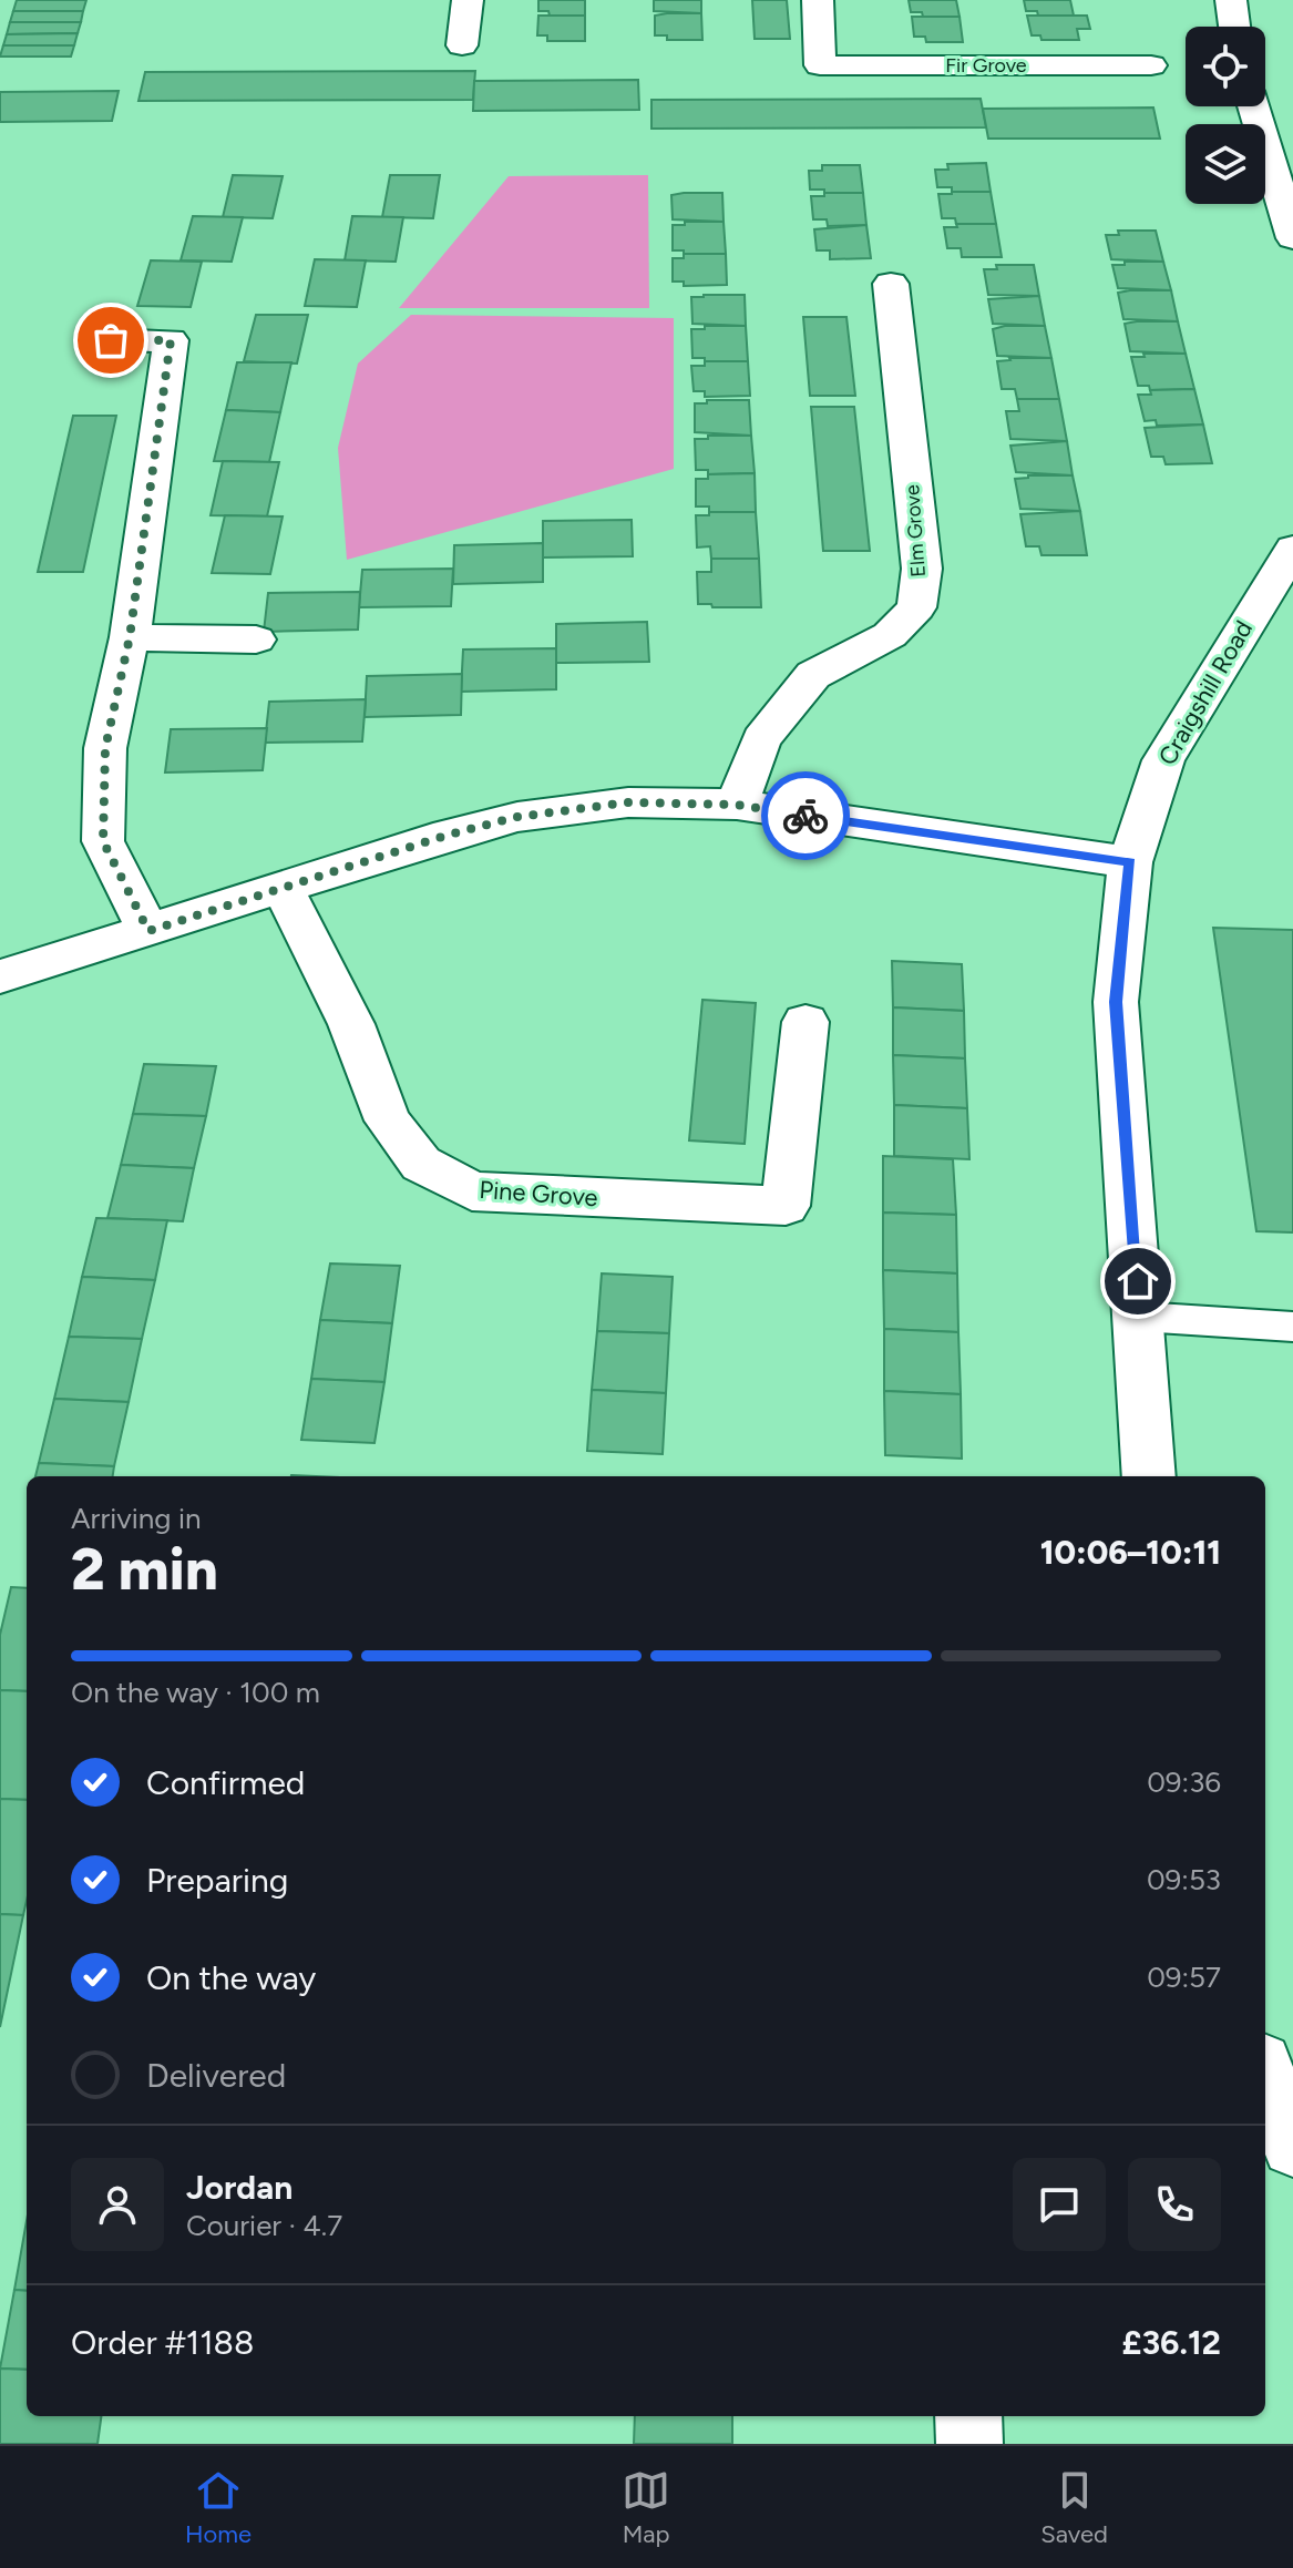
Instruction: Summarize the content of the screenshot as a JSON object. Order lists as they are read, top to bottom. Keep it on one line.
{"streets":{"street":["Fir Grove","Elm Grove","Craigshill Road","Pine Grove"]},"page":{"heading":["2 min","Arriving in","10:06–10:11"],"panel":["Jordan","Courier · 4.7","Order #1188","£36.12"],"bar":"On the way · 100 m","list":[["Confirmed","09:36"],["Preparing","09:53"],["On the way","09:57"],"Delivered"],"tabs":["Home","Map","Saved"]}}
